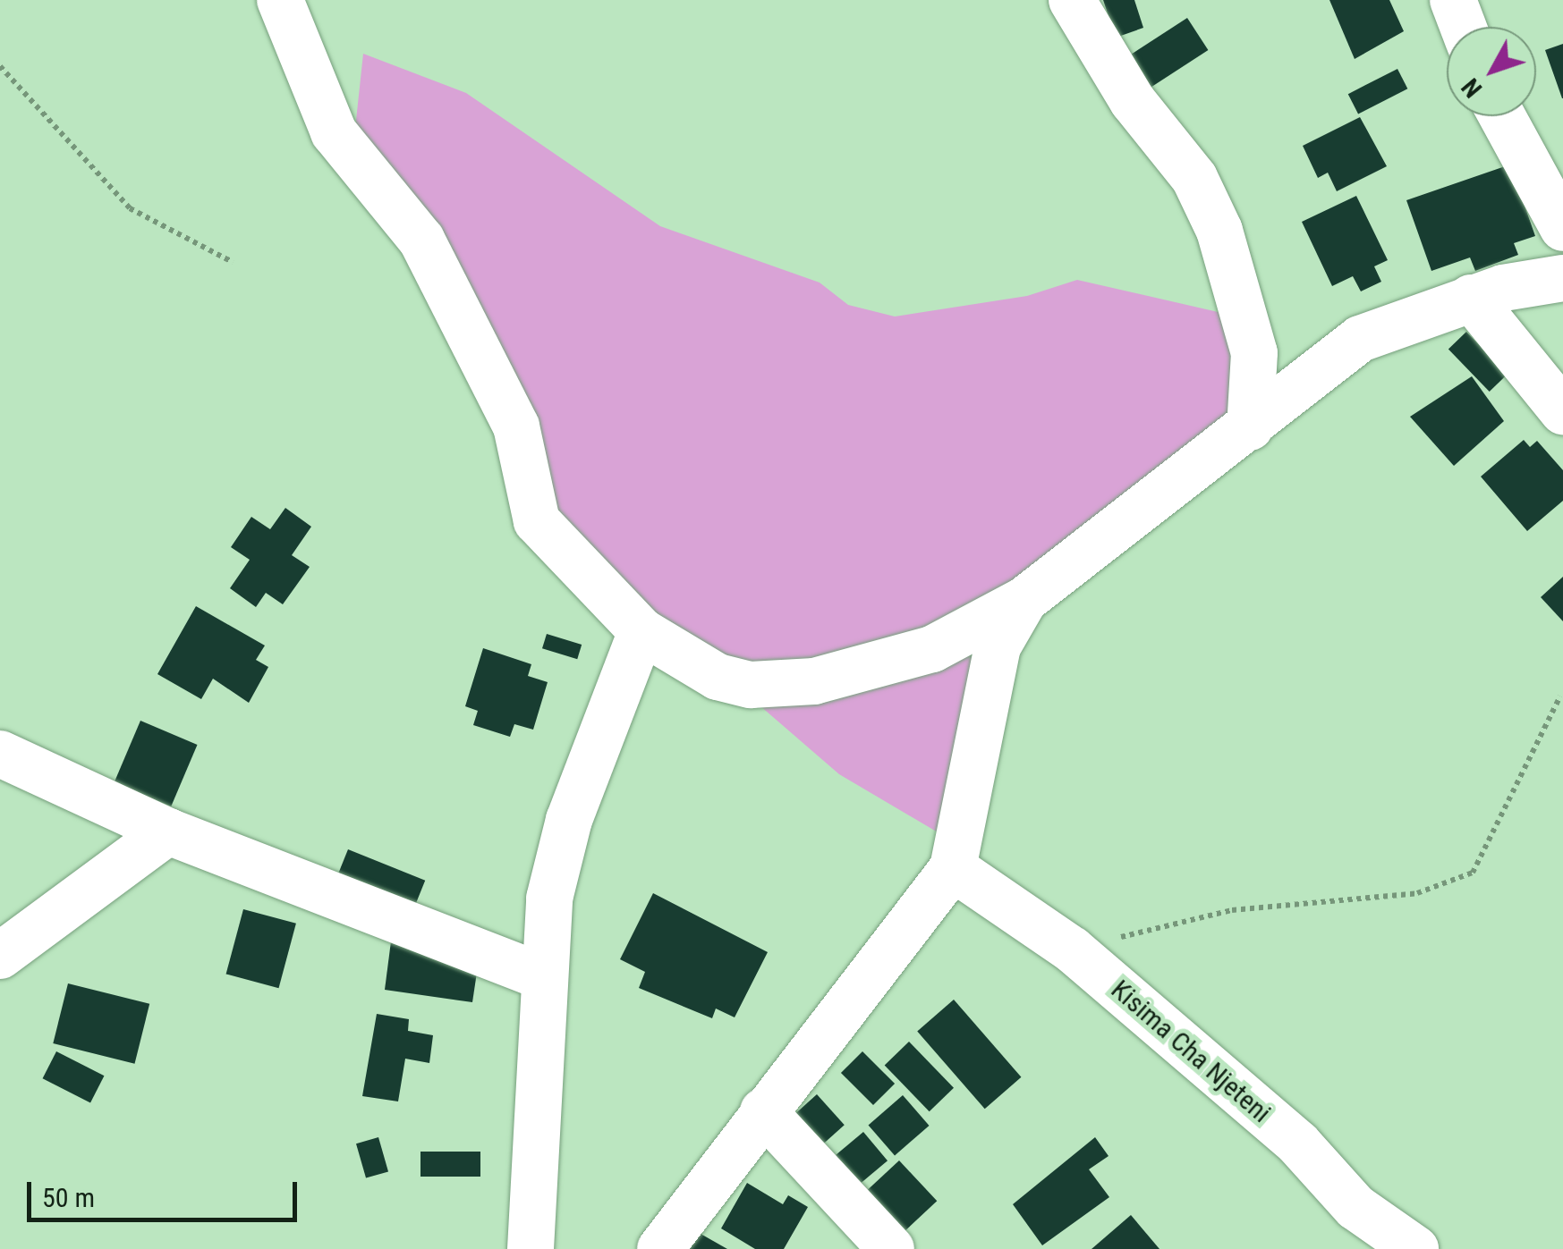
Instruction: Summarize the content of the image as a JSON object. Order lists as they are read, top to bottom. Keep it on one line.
{"streets":{"street":["Kisima Cha Njeteni"]},"scale_bar":"50 m","north":"bottom left"}
